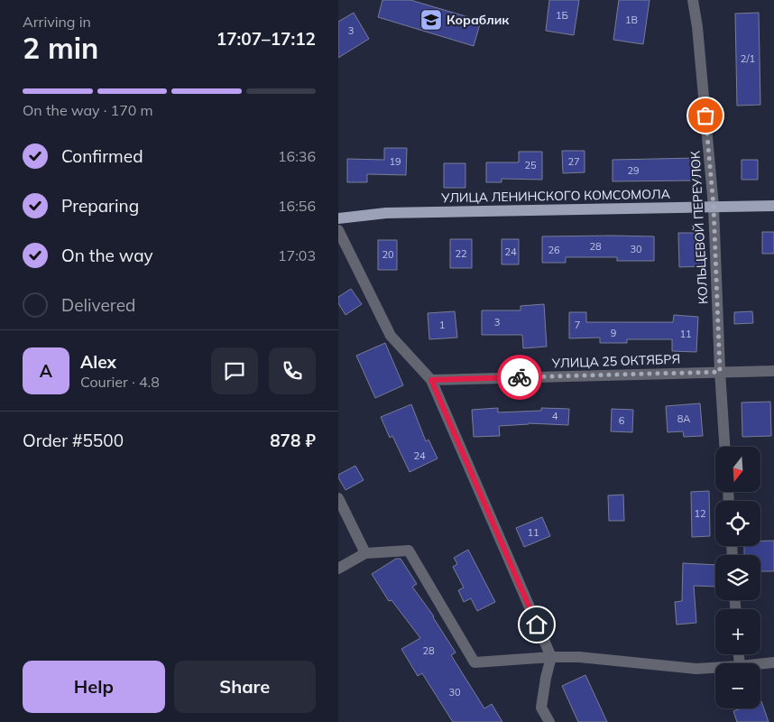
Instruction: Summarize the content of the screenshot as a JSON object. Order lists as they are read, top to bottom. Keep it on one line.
{"streets":{"main road":["УЛИЦА ЛЕНИНСКОГО КОМСОМОЛА"],"street":["КОЛЬЦЕВОЙ ПЕРЕУЛОК","УЛИЦА 25 ОКТЯБРЯ"]},"crossings":[["УЛИЦА ЛЕНИНСКОГО КОМСОМОЛА","КОЛЬЦЕВОЙ ПЕРЕУЛОК"],["КОЛЬЦЕВОЙ ПЕРЕУЛОК","УЛИЦА 25 ОКТЯБРЯ"]],"places":{"school or university":["Кораблик"]},"house_numbers":["1Б","1В","3","2/1","19","27","25","29","28","30","26","24","22","20","3","1","7","9","11","4","8А","6","24","12","11","28","30"],"north":"bottom","page":{"heading":["2 min","Arriving in","17:07–17:12"],"panel":["Alex","Courier · 4.8","Order #5500","878 ₽"],"bar":"On the way · 170 m","list":[["Confirmed","16:36"],["Preparing","16:56"],["On the way","17:03"],"Delivered"],"round":"A","map_buttons":["+","−"],"buttons":["Help","Share"]}}
